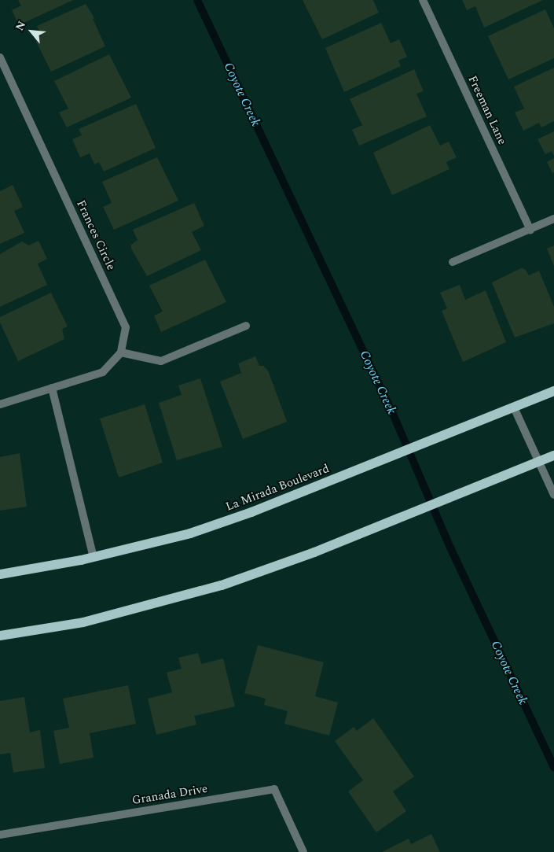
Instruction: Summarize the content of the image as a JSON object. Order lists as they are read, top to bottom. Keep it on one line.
{"streets":{"main road":["La Mirada Boulevard"],"street":["Freeman Lane","Frances Circle","Granada Drive"]},"water":["Coyote Creek"],"north":"top left"}
